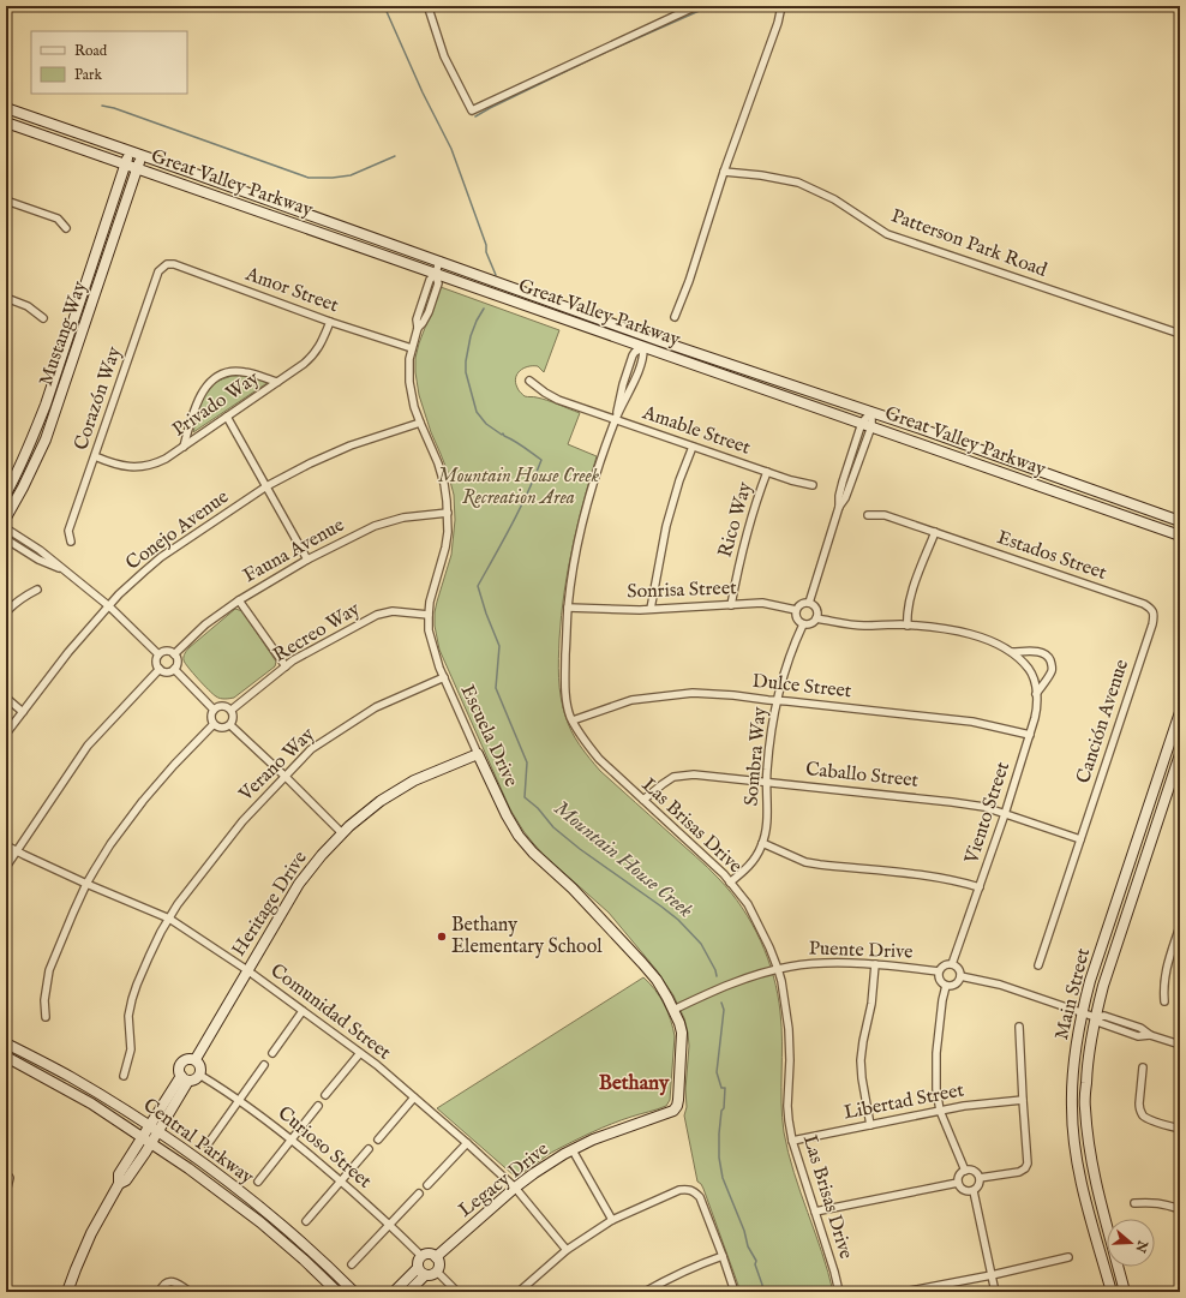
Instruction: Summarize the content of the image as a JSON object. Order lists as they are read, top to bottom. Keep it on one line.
{"streets":{"street":["Great Valley Parkway","Patterson Park Road","Amor Street","Mustang Way","Corazón Way","Privado Way","Amable Street","Rico Way","Conejo Avenue","Fauna Avenue","Estados Street","Sonrisa Street","Recreo Way","Dulce Street","Canción Avenue","Escuela Drive","Sombra Way","Verano Way","Caballo Street","Viento Street","Las Brisas Drive","Heritage Drive","Puente Drive","Main Street","Comunidad Street","Libertad Street","Central Parkway","Curioso Street","Legacy Drive"]},"crossings":[["Great Valley Parkway","Mustang Way"],["Great Valley Parkway","Escuela Drive"],["Great Valley Parkway","Las Brisas Drive"],["Amor Street","Corazón Way"],["Amor Street","Privado Way"],["Amor Street","Escuela Drive"],["Corazón Way","Privado Way"],["Amable Street","Rico Way"],["Amable Street","Las Brisas Drive"],["Rico Way","Sonrisa Street"],["Conejo Avenue","Escuela Drive"],["Fauna Avenue","Escuela Drive"],["Estados Street","Canción Avenue"],["Sonrisa Street","Sombra Way"],["Sonrisa Street","Las Brisas Drive"],["Recreo Way","Escuela Drive"],["Dulce Street","Sombra Way"],["Dulce Street","Viento Street"],["Dulce Street","Las Brisas Drive"],["Canción Avenue","Caballo Street"],["Escuela Drive","Verano Way"],["Escuela Drive","Heritage Drive"],["Escuela Drive","Puente Drive"],["Escuela Drive","Legacy Drive"],["Sombra Way","Caballo Street"],["Sombra Way","Las Brisas Drive"],["Verano Way","Comunidad Street"],["Caballo Street","Viento Street"],["Caballo Street","Las Brisas Drive"],["Viento Street","Puente Drive"],["Las Brisas Drive","Puente Drive"],["Las Brisas Drive","Libertad Street"],["Heritage Drive","Comunidad Street"],["Heritage Drive","Central Parkway"],["Heritage Drive","Curioso Street"],["Comunidad Street","Legacy Drive"],["Curioso Street","Legacy Drive"]],"districts":["Bethany"],"water":["Mountain House Creek"],"parks":["Mountain House Creek Recreation Area"],"places":["Bethany Elementary School"],"legend":["Road","Park"],"north":"right"}
